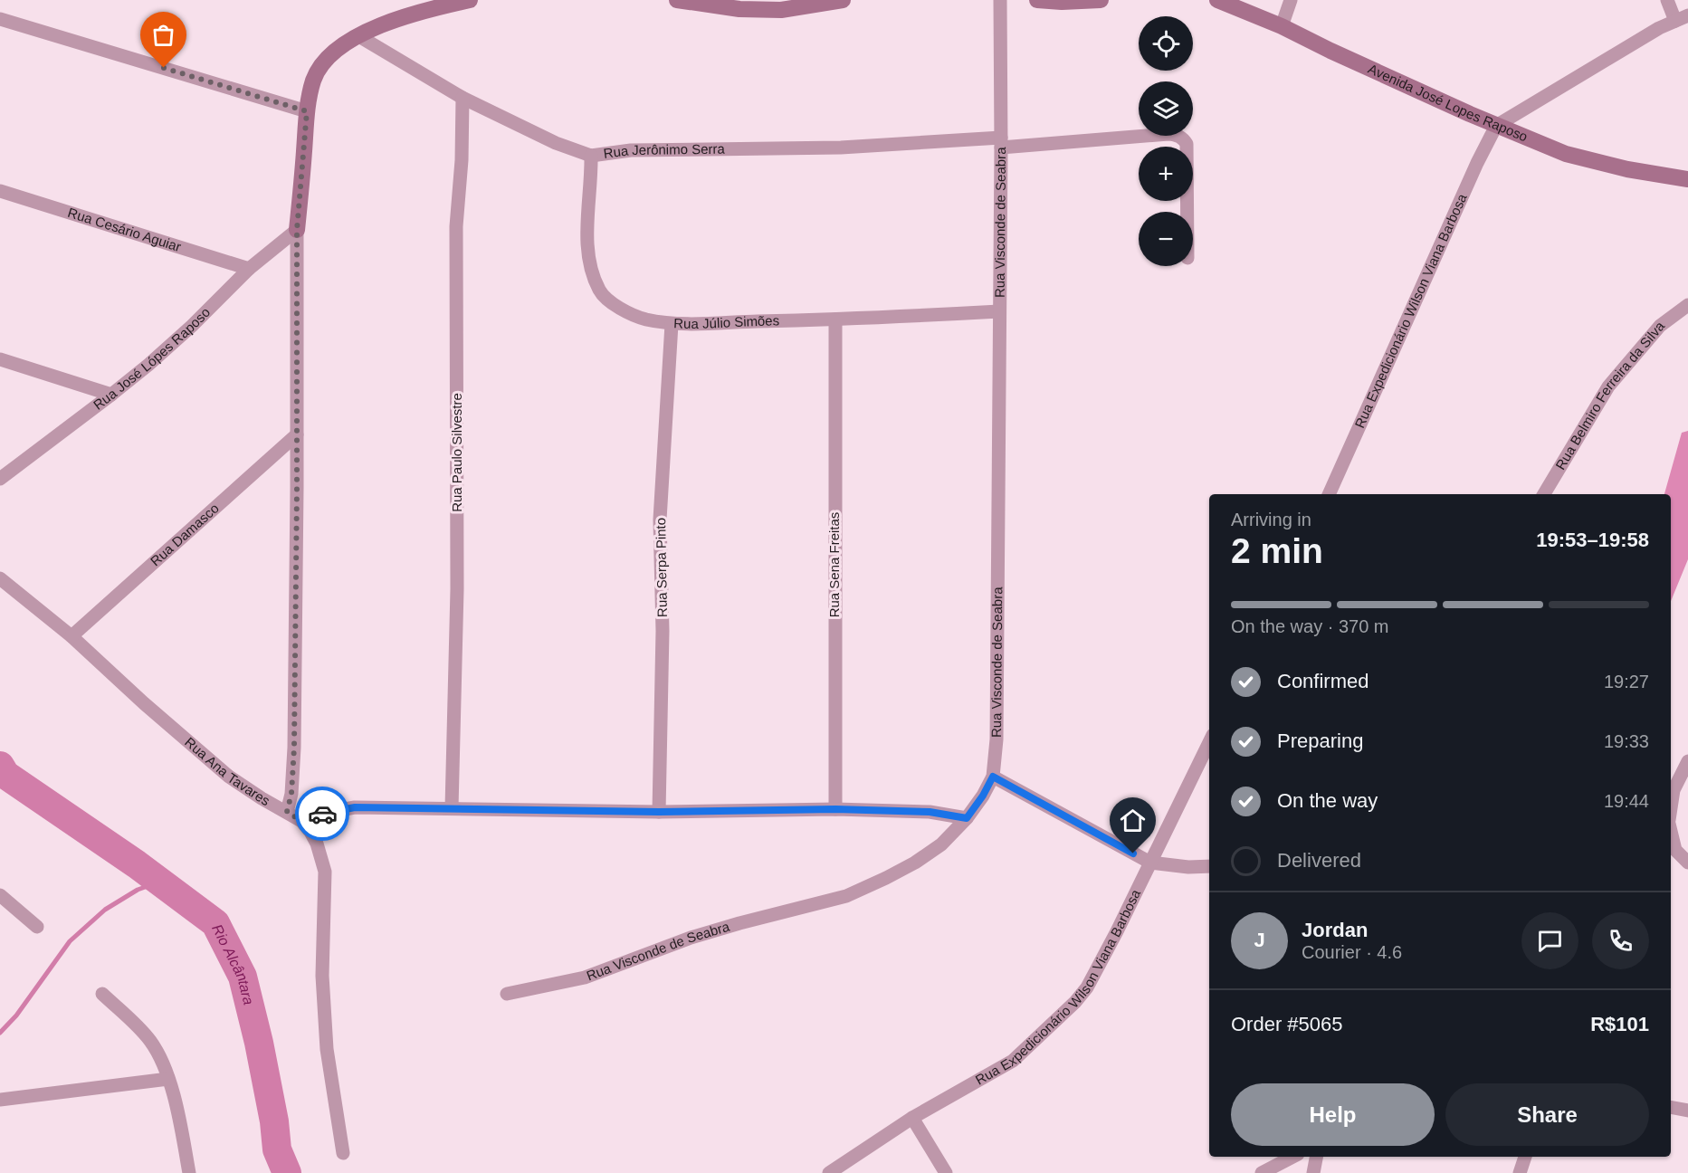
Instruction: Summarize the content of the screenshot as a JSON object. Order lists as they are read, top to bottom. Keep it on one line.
{"streets":{"street":["Avenida José Lopes Raposo","Rua Jerônimo Serra","Rua Visconde de Seabra","Rua Cesário Aguiar","Rua Expedicionário Wilson Viana Barbosa","Rua Júlio Simões","Rua José Lópes Raposo","Rua Belmiro Ferreira da Silva","Rua Paulo Silvestre","Rua Damasco","Rua Sena Freitas","Rua Serpa Pinto","Rua Ana Tavares"]},"crossings":[["Avenida José Lopes Raposo","Rua Expedicionário Wilson Viana Barbosa"],["Rua Jerônimo Serra","Rua Visconde de Seabra"],["Rua Jerônimo Serra","Rua Júlio Simões"],["Rua Jerônimo Serra","Rua Paulo Silvestre"],["Rua Visconde de Seabra","Rua Júlio Simões"],["Rua Cesário Aguiar","Rua José Lópes Raposo"],["Rua Júlio Simões","Rua Sena Freitas"],["Rua Júlio Simões","Rua Serpa Pinto"],["Rua Damasco","Rua Ana Tavares"]],"water":["Rio Alcântara"],"page":{"map_buttons":["+","−"],"heading":["2 min","Arriving in","19:53–19:58"],"panel":["Jordan","Courier · 4.6","Order #5065","R$101"],"bar":"On the way · 370 m","list":[["Confirmed","19:27"],["Preparing","19:33"],["On the way","19:44"],"Delivered"],"round":"J","buttons":["Help","Share"]}}
